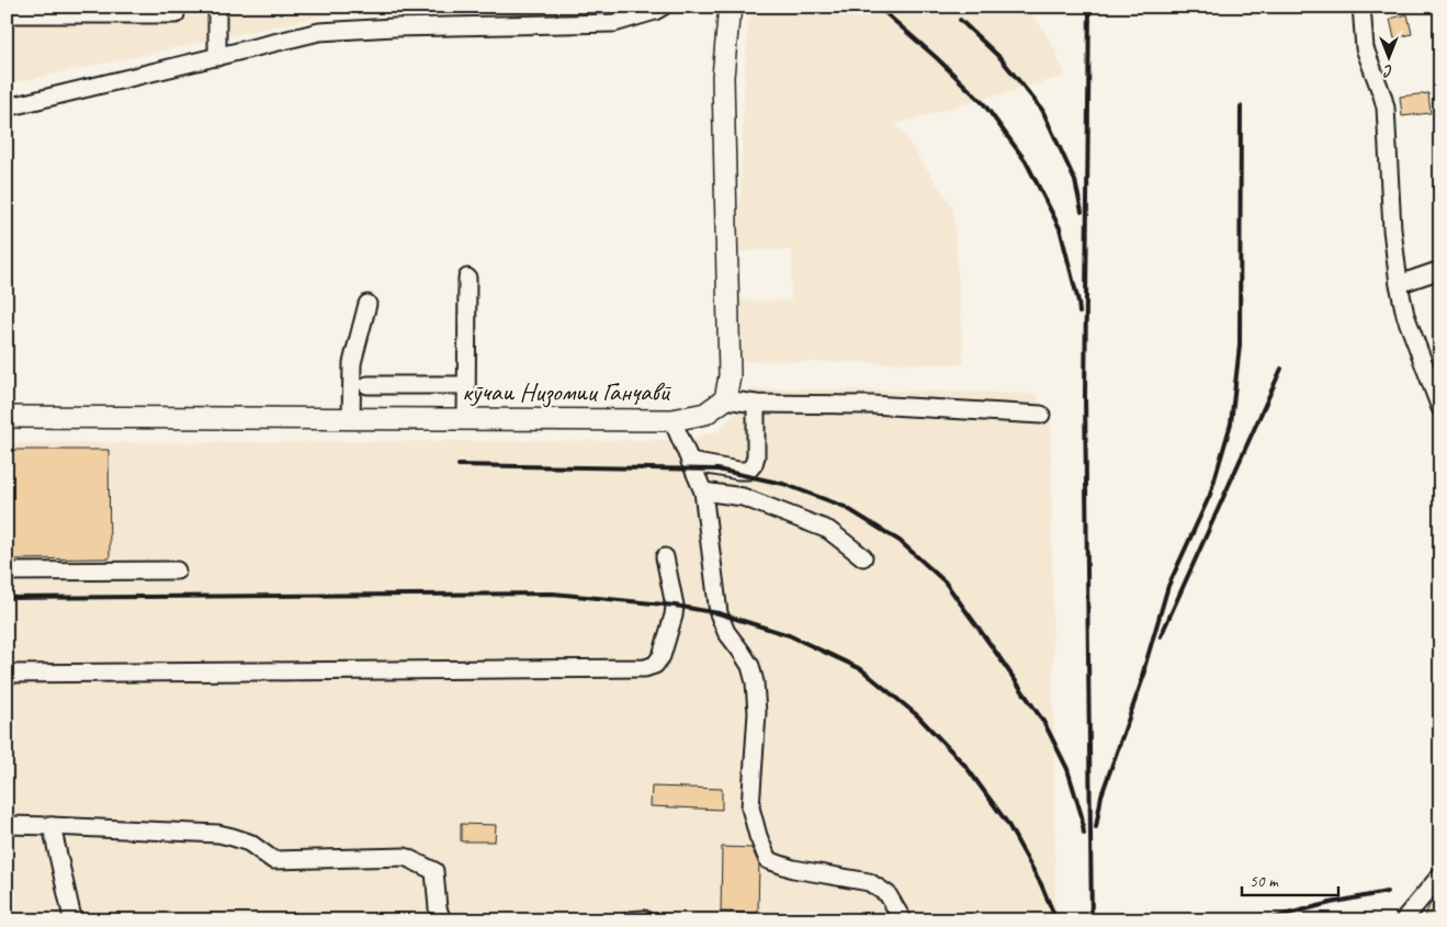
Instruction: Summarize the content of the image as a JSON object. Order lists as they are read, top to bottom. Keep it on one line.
{"streets":{"main road":["кӯчаи Низомии Ганҷавӣ"]},"scale_bar":"50 m","north":"bottom"}
